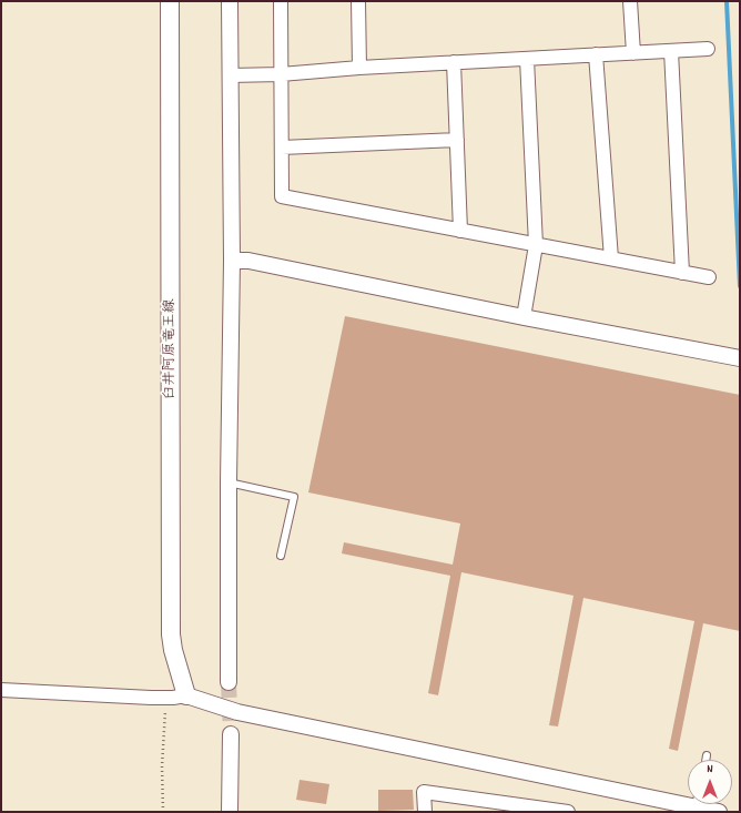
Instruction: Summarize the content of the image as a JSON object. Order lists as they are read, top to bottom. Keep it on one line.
{"streets":{"main road":["臼井阿原竜王線"]},"north":"top"}
